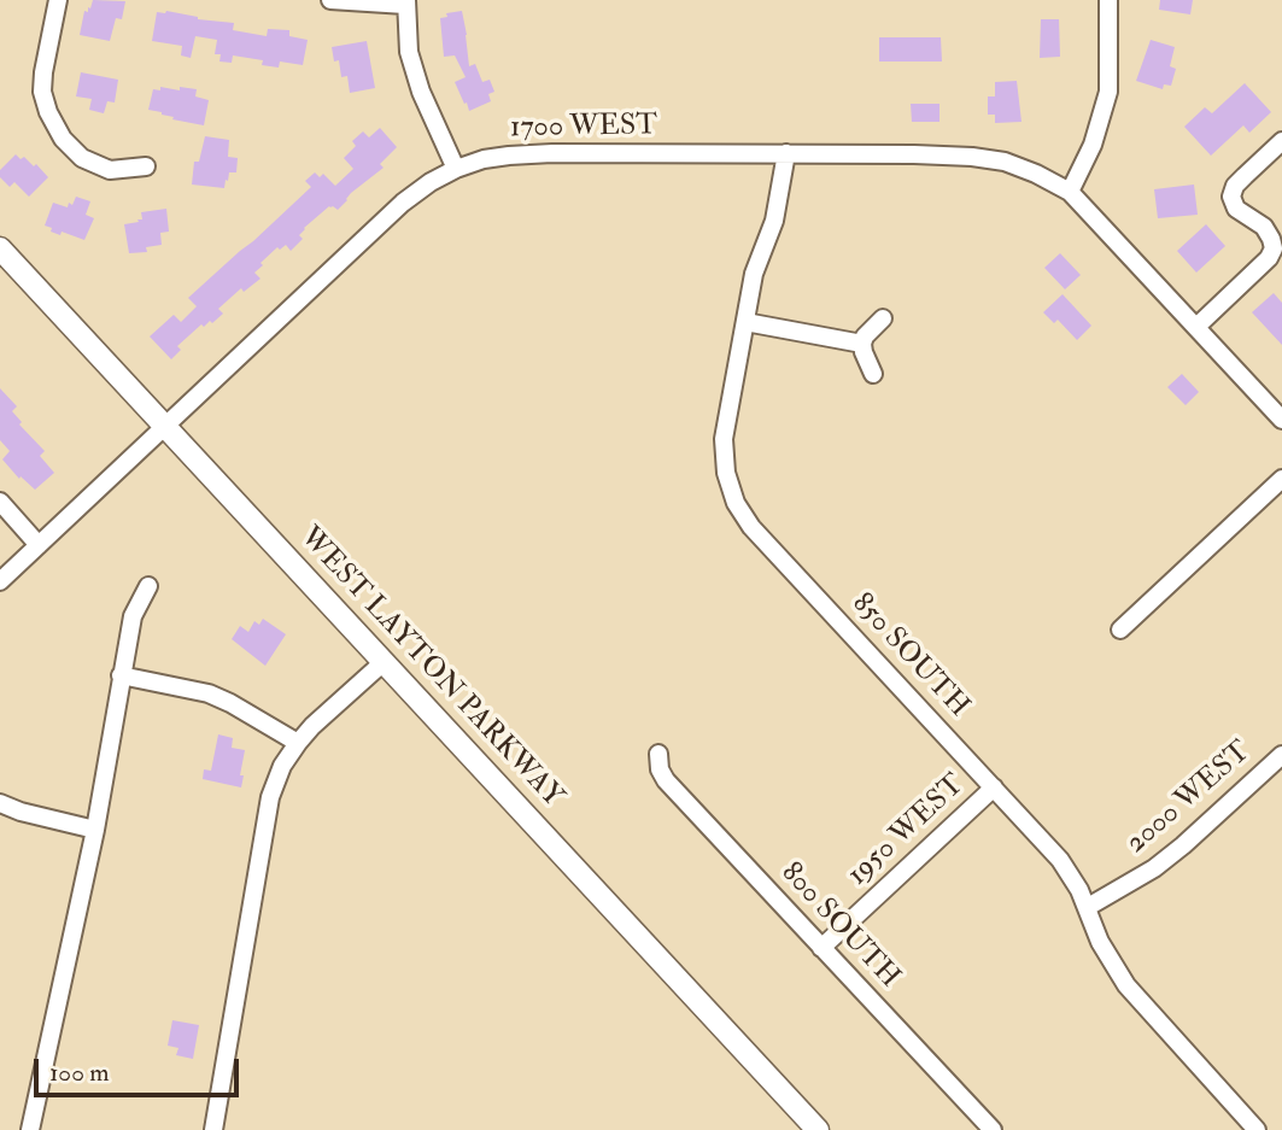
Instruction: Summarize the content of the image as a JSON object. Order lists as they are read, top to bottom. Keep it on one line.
{"streets":{"main road":["WEST LAYTON PARKWAY"],"street":["1700 WEST","850 SOUTH","2000 WEST","1950 WEST","800 SOUTH"]},"crossings":[["1700 WEST","850 SOUTH"],["1700 WEST","WEST LAYTON PARKWAY"],["850 SOUTH","2000 WEST"],["850 SOUTH","1950 WEST"],["1950 WEST","800 SOUTH"]],"scale_bar":"100 m"}
